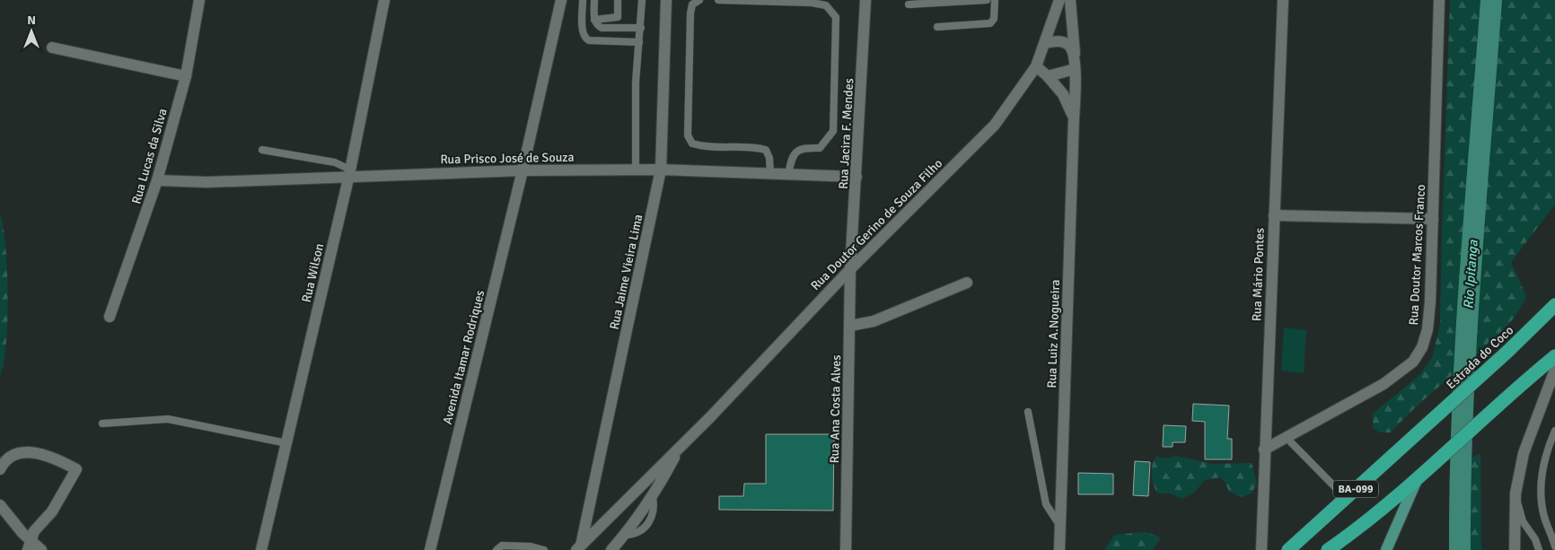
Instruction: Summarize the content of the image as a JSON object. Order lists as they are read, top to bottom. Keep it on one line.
{"streets":{"highway":["Estrada do Coco","BA-099"],"street":["Rua Jacira F. Mendes","Rua Lucas da Silva","Rua Prisco José de Souza","Rua Doutor Gerino de Souza Filho","Rua Doutor Marcos Franco","Rua Jaime Vieira Lima","Rua Wilson","Rua Mário Pontes","Rua Luiz A.Nogueira","Avenida Itamar Rodriques","Rua Ana Costa Alves"]},"crossings":[["Rua Jacira F. Mendes","Rua Prisco José de Souza"],["Rua Jacira F. Mendes","Rua Doutor Gerino de Souza Filho"],["Rua Jacira F. Mendes","Rua Ana Costa Alves"],["Rua Lucas da Silva","Rua Prisco José de Souza"],["Rua Prisco José de Souza","Rua Jaime Vieira Lima"],["Rua Prisco José de Souza","Rua Wilson"],["Rua Prisco José de Souza","Avenida Itamar Rodriques"],["Rua Doutor Gerino de Souza Filho","Rua Jaime Vieira Lima"],["Rua Doutor Gerino de Souza Filho","Rua Luiz A.Nogueira"],["Rua Doutor Gerino de Souza Filho","Rua Ana Costa Alves"],["Rua Doutor Marcos Franco","Rua Mário Pontes"],["Estrada do Coco","BA-099"]],"water":["Rio Ipitanga"],"north":"top"}
